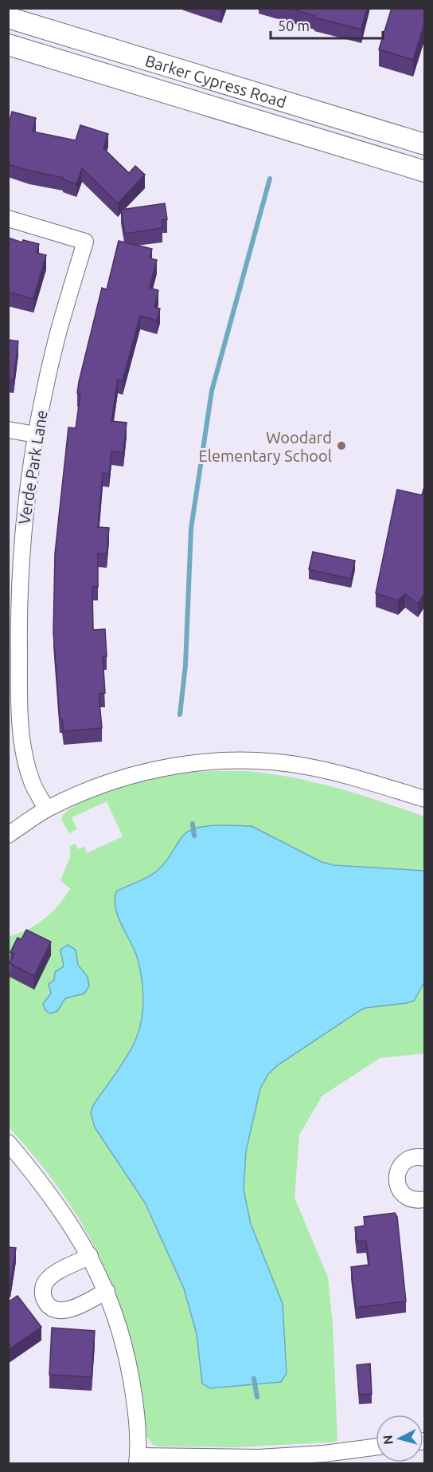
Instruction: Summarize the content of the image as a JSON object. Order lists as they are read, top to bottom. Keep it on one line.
{"streets":{"main road":["Barker Cypress Road"],"street":["Verde Park Lane"]},"places":["Woodard Elementary School"],"scale_bar":"50 m","north":"left"}
